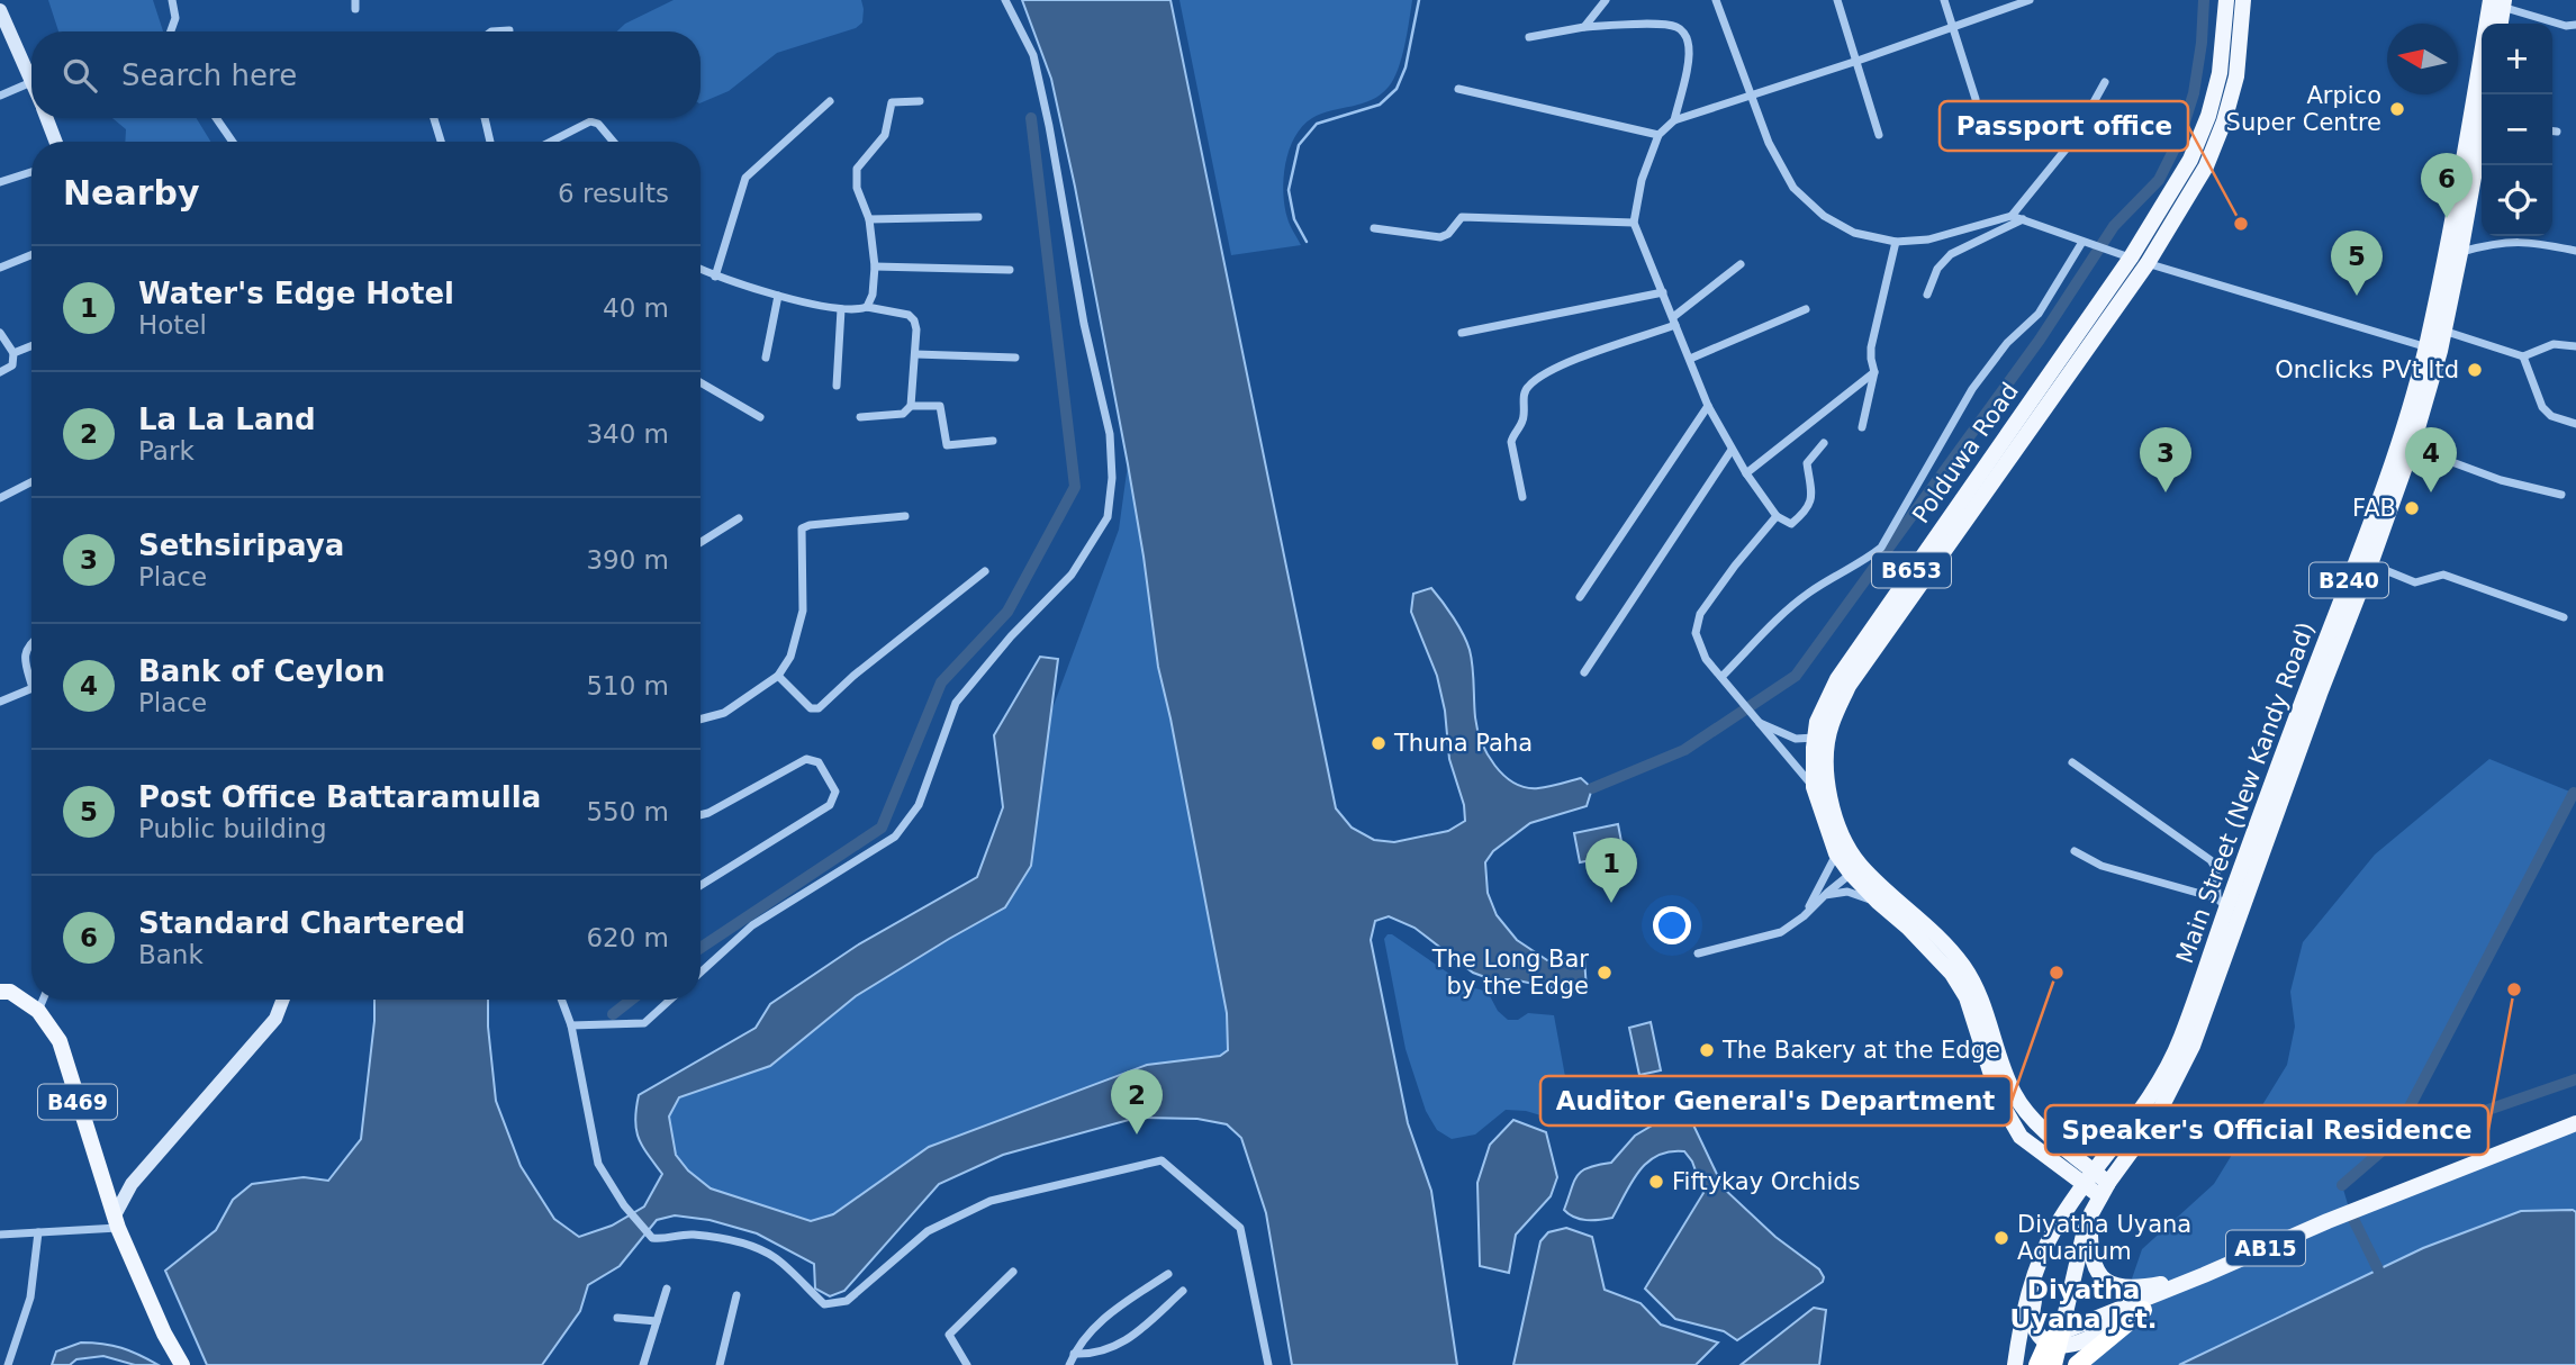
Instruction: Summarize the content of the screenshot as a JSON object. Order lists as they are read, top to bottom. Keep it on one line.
{"streets":{"main road":["Polduwa Road","B653","B240","Main Street (New Kandy Road)","B469","AB15"]},"crossings":[["Polduwa Road","Main Street (New Kandy Road)"],["Main Street (New Kandy Road)","AB15"]],"districts":["Diyatha Uyana Jct."],"places":["Arpico Super Centre","Passport office","Onclicks PVt ltd","FAB","Thuna Paha","The Long Bar by the Edge","Auditor General's Department","Speaker's Official Residence","The Bakery at the Edge","Fiftykay Orchids","Diyatha Uyana Aquarium"],"north":"left","page":{"map_buttons":["+","−"],"search":"Search here","heading":["Nearby","6 results"],"pins":["6","5","3","4","1","2"],"list":[{"mark":"1","name":"Water's Edge Hotel","note":"Hotel","value":"40 m"},{"mark":"2","name":"La La Land","note":"Park","value":"340 m"},{"mark":"3","name":"Sethsiripaya","note":"Place","value":"390 m"},{"mark":"4","name":"Bank of Ceylon","note":"Place","value":"510 m"},{"mark":"5","name":"Post Office Battaramulla","note":"Public building","value":"550 m"},{"mark":"6","name":"Standard Chartered","note":"Bank","value":"620 m"}]}}
